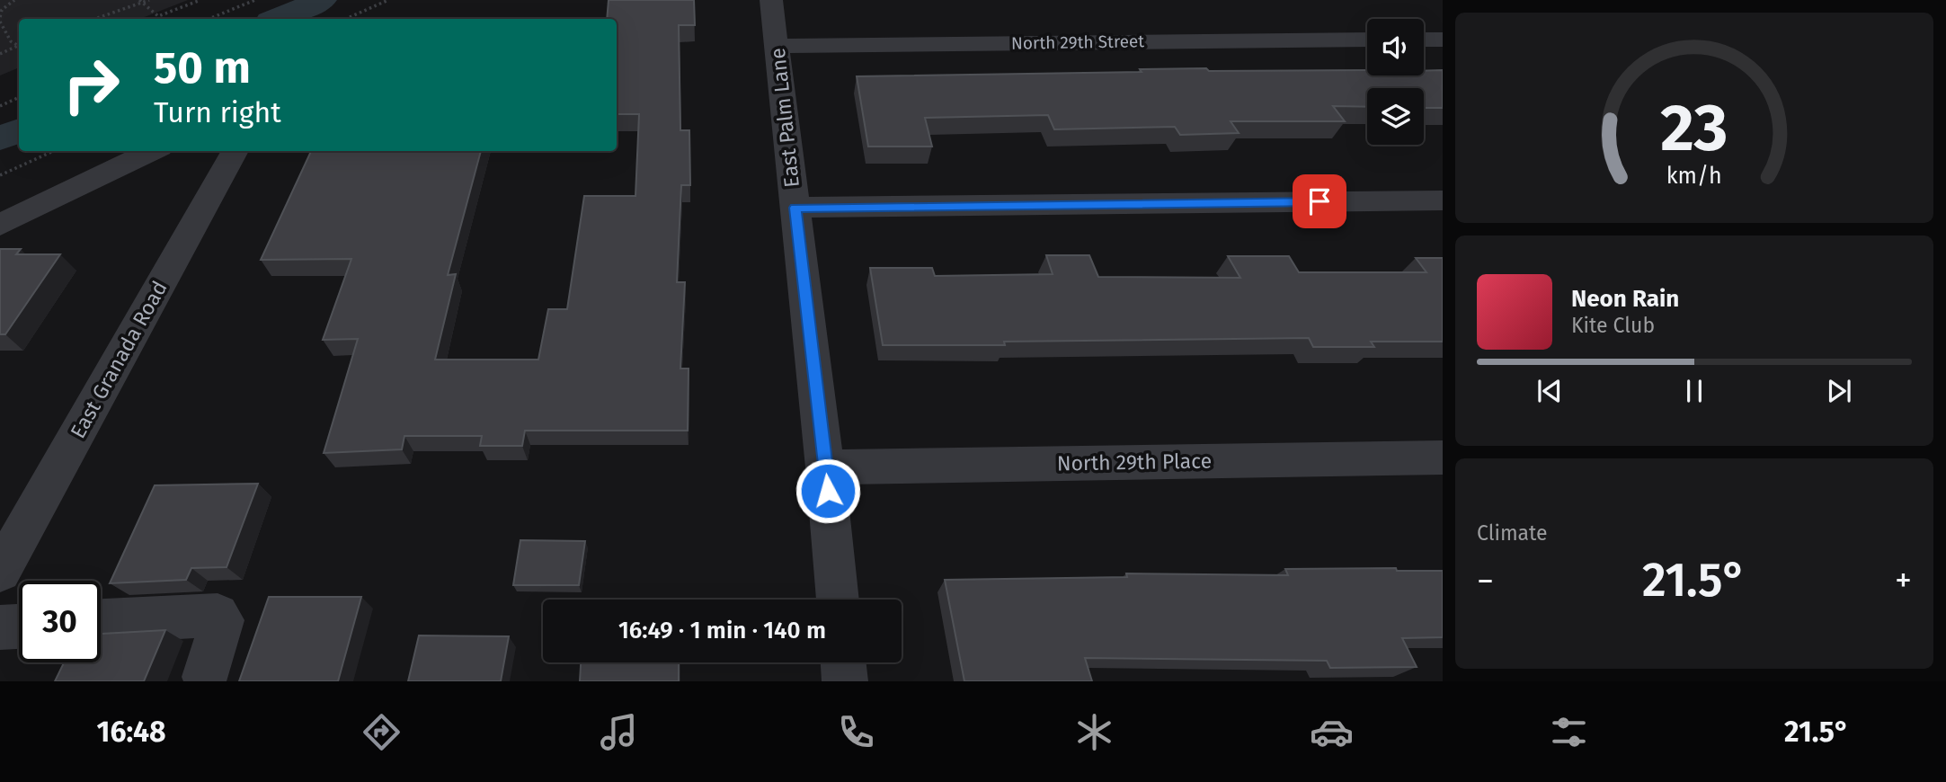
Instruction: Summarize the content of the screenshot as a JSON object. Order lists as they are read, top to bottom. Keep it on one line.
{"streets":{"street":["North 29th Street","East Palm Lane","East Granada Road","North 29th Place"]},"crossings":[["North 29th Street","East Palm Lane"],["East Palm Lane","North 29th Place"]],"page":{"turn":["50 m","Turn right"],"song":["Neon Rain","Kite Club"],"tile":"Climate","heat":["−","21.5°","+"],"limit":"30","trip":"16:49 · 1 min · 140 m","tabs":["16:48","21.5°"],"gauge":["23","km/h"]}}
